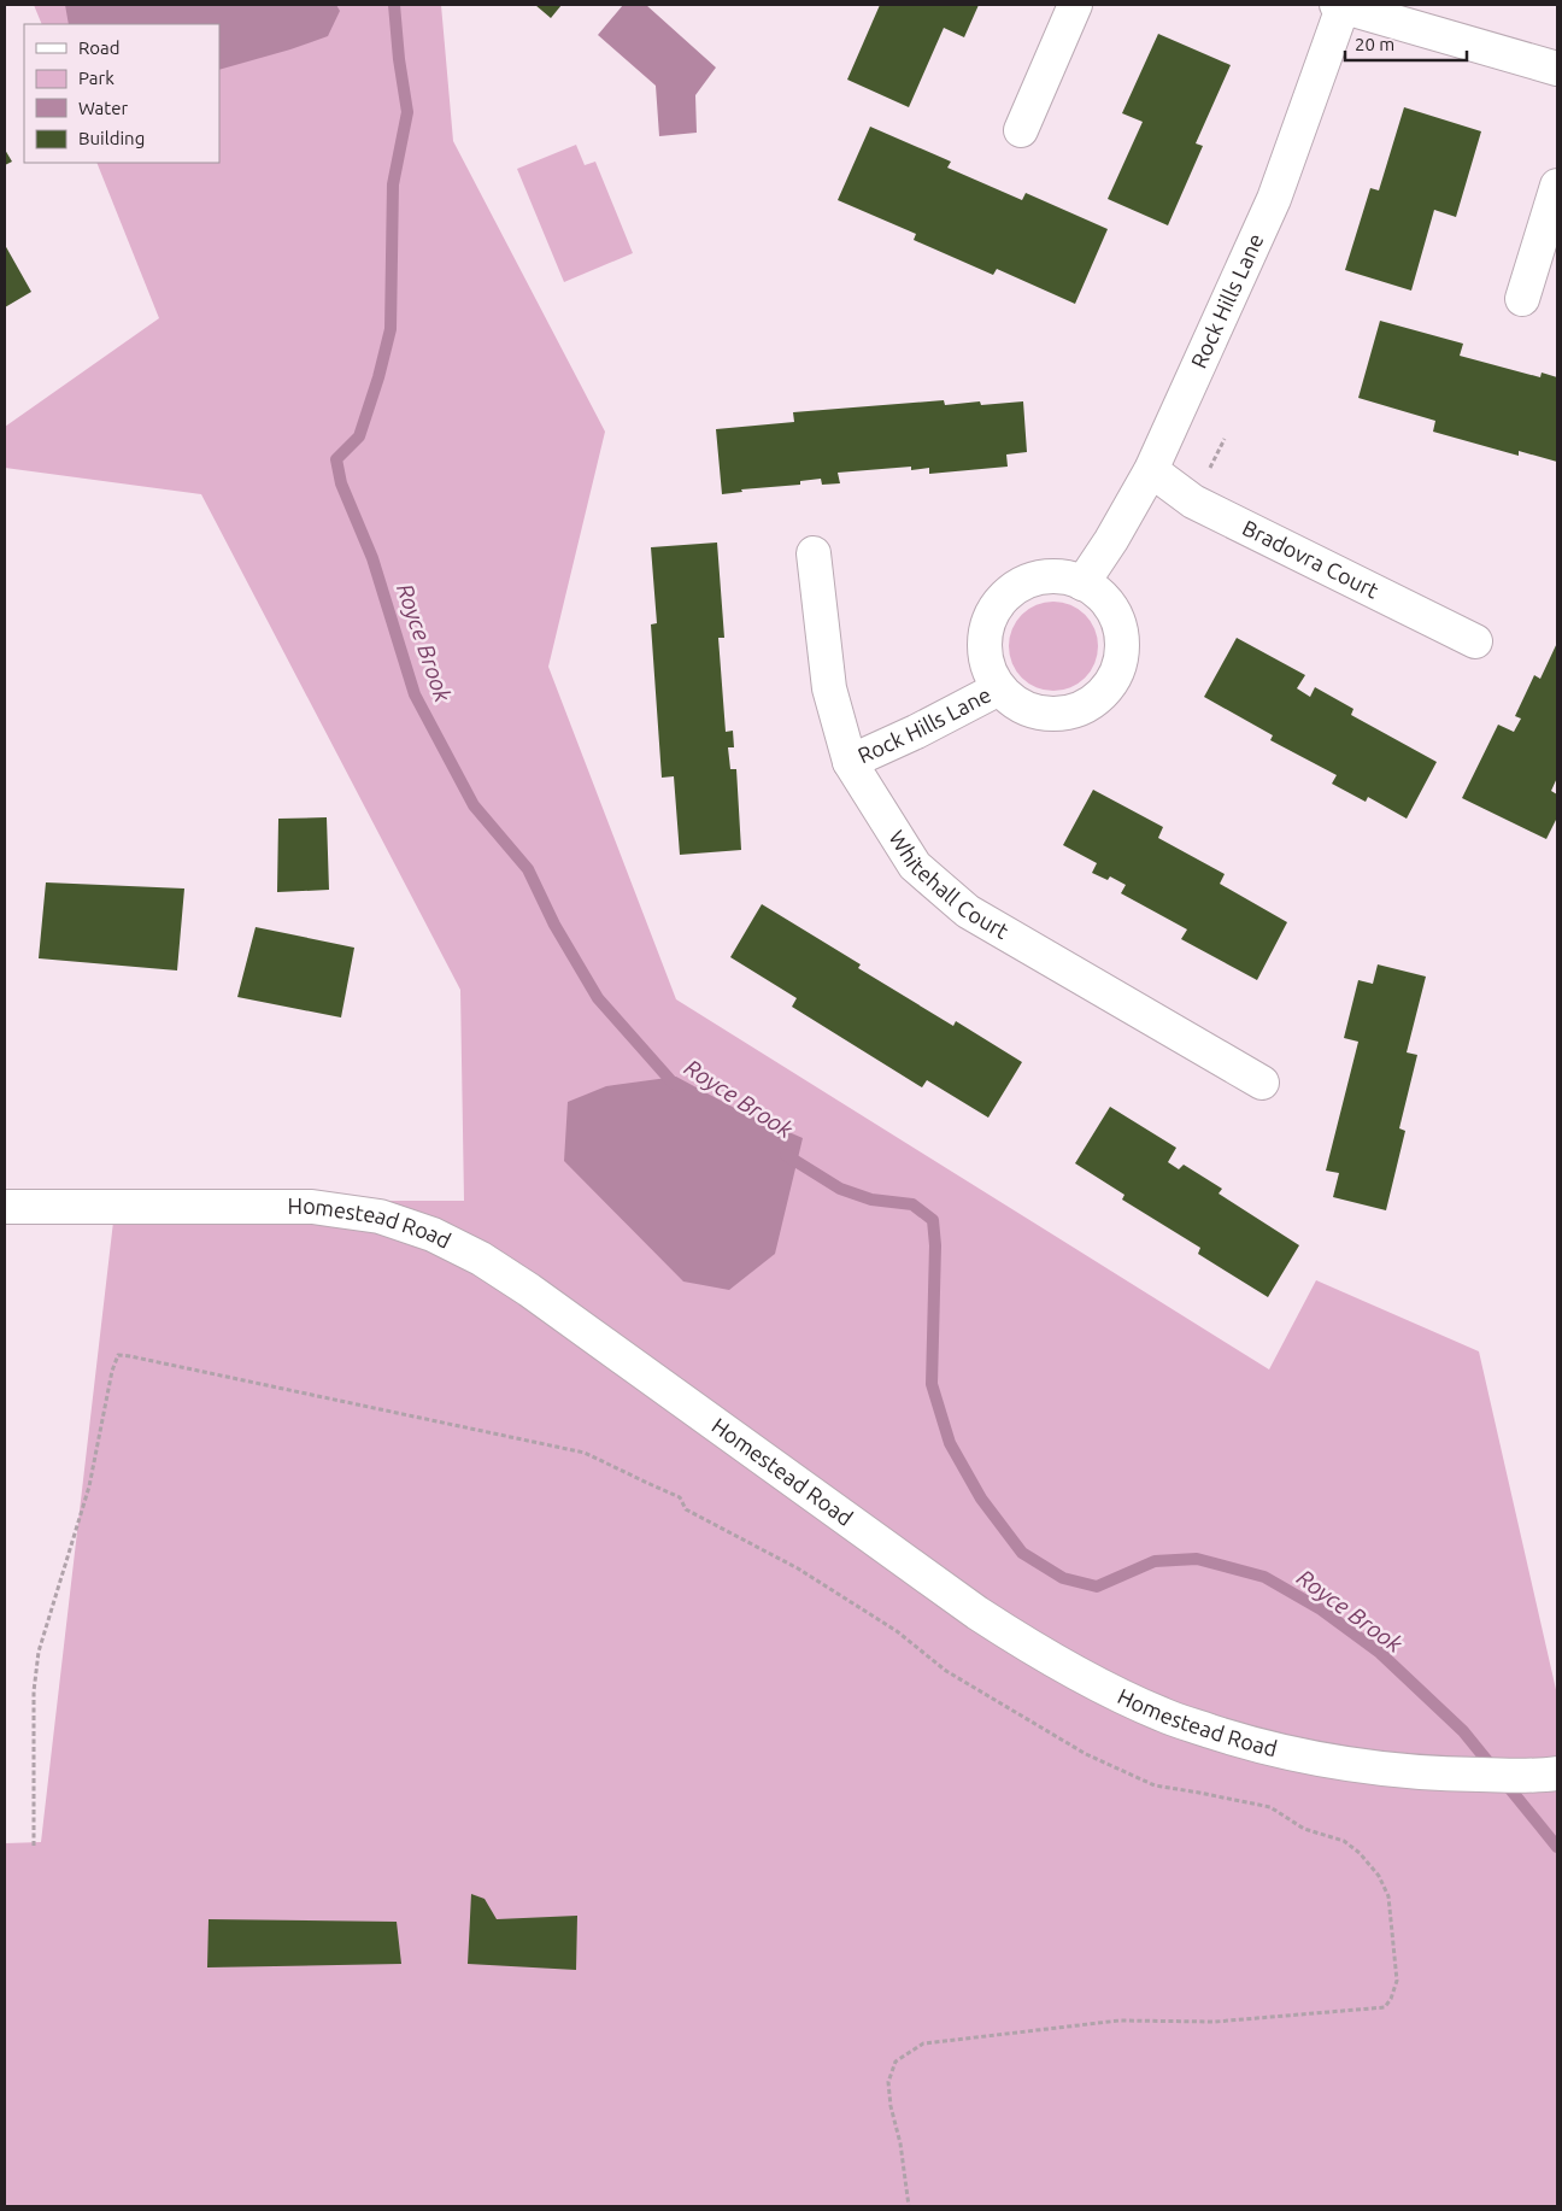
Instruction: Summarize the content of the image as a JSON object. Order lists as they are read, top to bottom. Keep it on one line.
{"streets":{"street":["Rock Hills Lane","Bradovra Court","Whitehall Court","Homestead Road"]},"crossings":[["Rock Hills Lane","Bradovra Court"],["Rock Hills Lane","Whitehall Court"]],"water":["Royce Brook"],"legend":["Road","Park","Water","Building"],"scale_bar":"20 m"}
